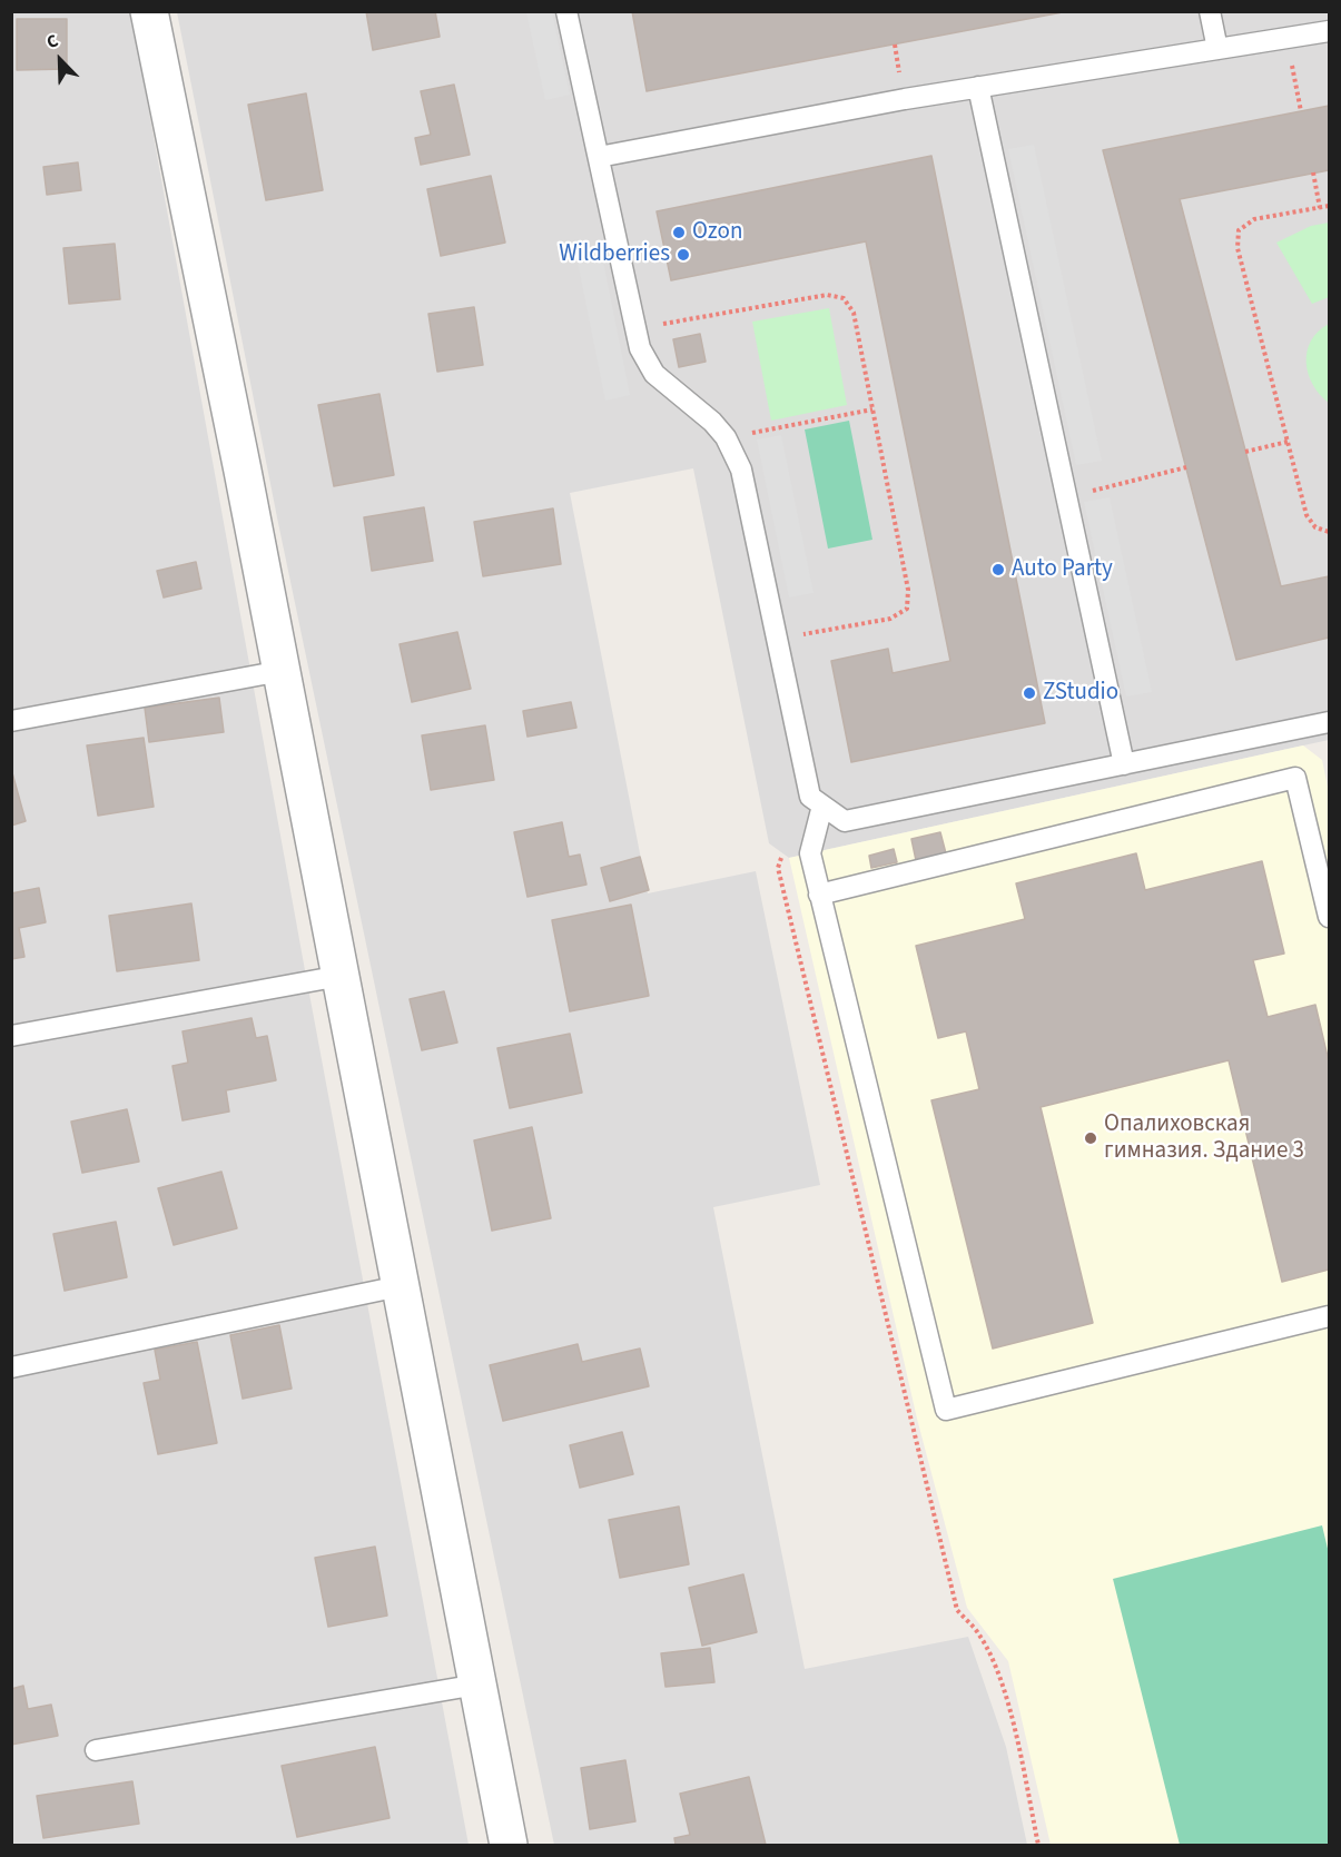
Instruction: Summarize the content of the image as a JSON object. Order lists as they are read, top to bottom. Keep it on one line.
{"places":["Ozon","Wildberries","Auto Party","ZStudio","Опалиховская гимназия. Здание 3"],"north":"top left"}
